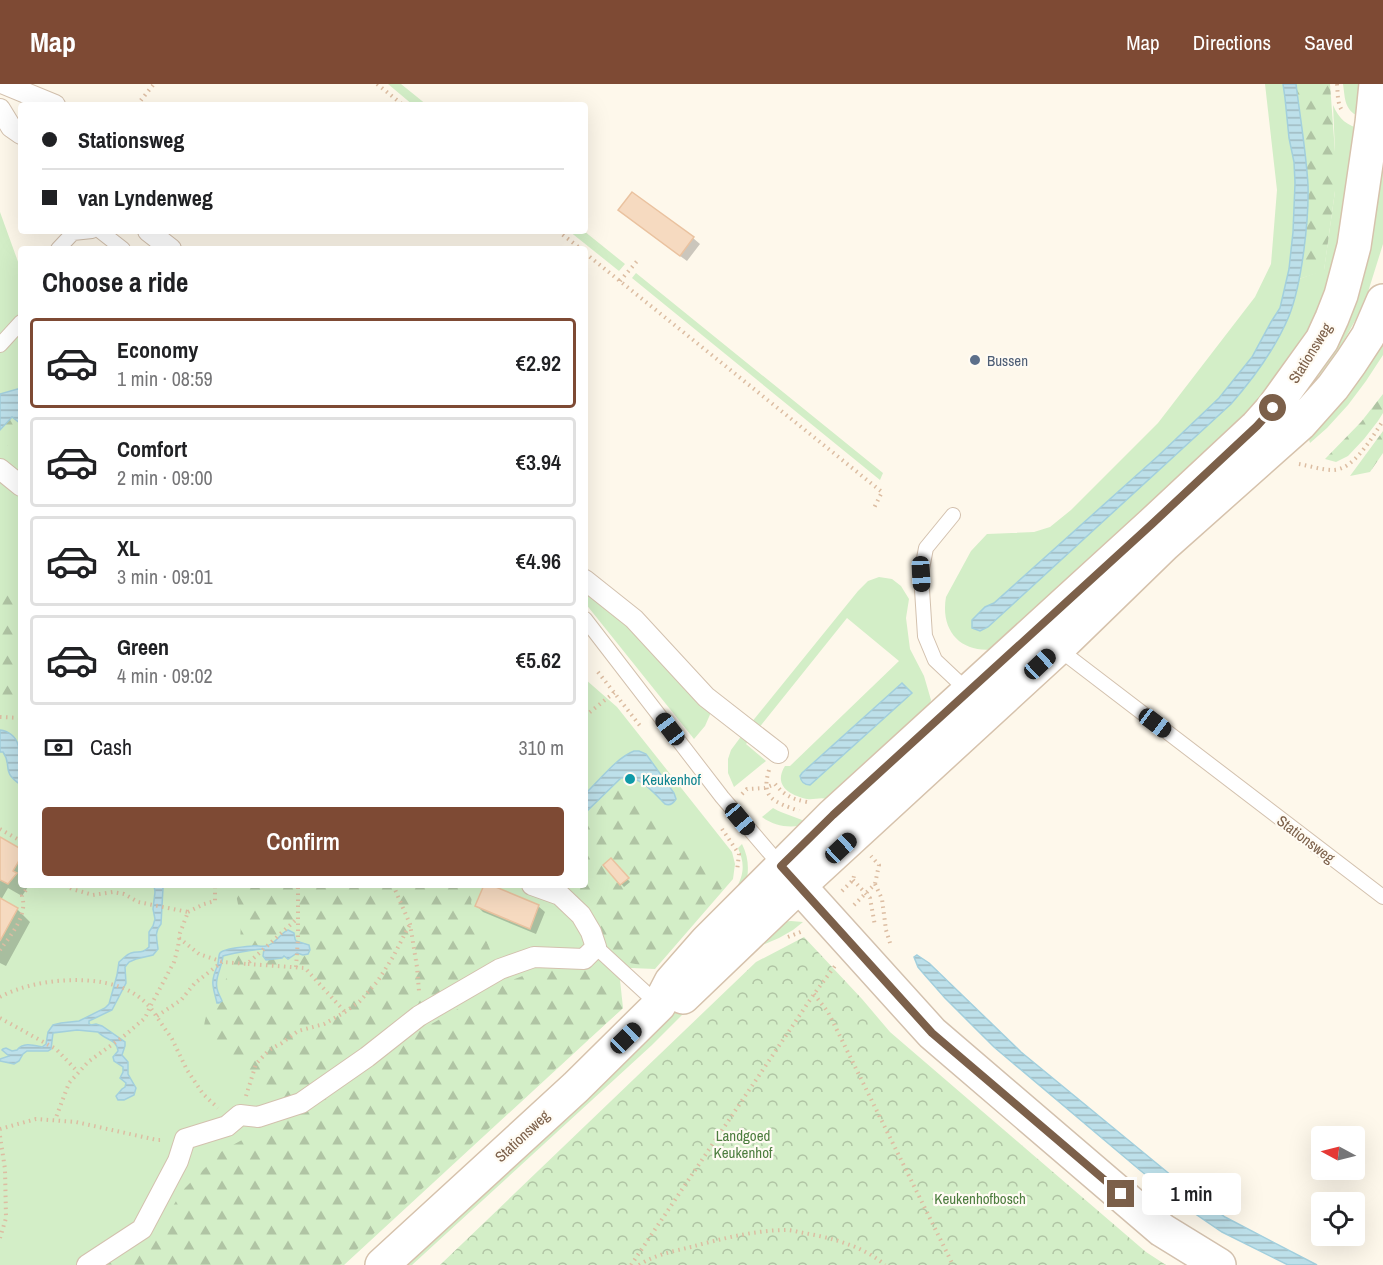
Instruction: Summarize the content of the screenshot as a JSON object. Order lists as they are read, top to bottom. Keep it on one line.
{"streets":{"main road":["Stationsweg"]},"parks":["Landgoed Keukenhof","Keukenhofbosch"],"places":["Bussen","Keukenhof"],"north":"left","page":{"header":"Map","nav":["Map","Directions","Saved"],"banner":["Stationsweg","van Lyndenweg"],"heading":"Choose a ride","list":[{"name":"Economy","note":"1 min · 08:59","value":"€2.92"},{"name":"Comfort","note":"2 min · 09:00","value":"€3.94"},{"name":"XL","note":"3 min · 09:01","value":"€4.96"},{"name":"Green","note":"4 min · 09:02","value":"€5.62"}],"pay":["Cash","310 m"],"buttons":"Confirm","bubble":"1 min"}}
